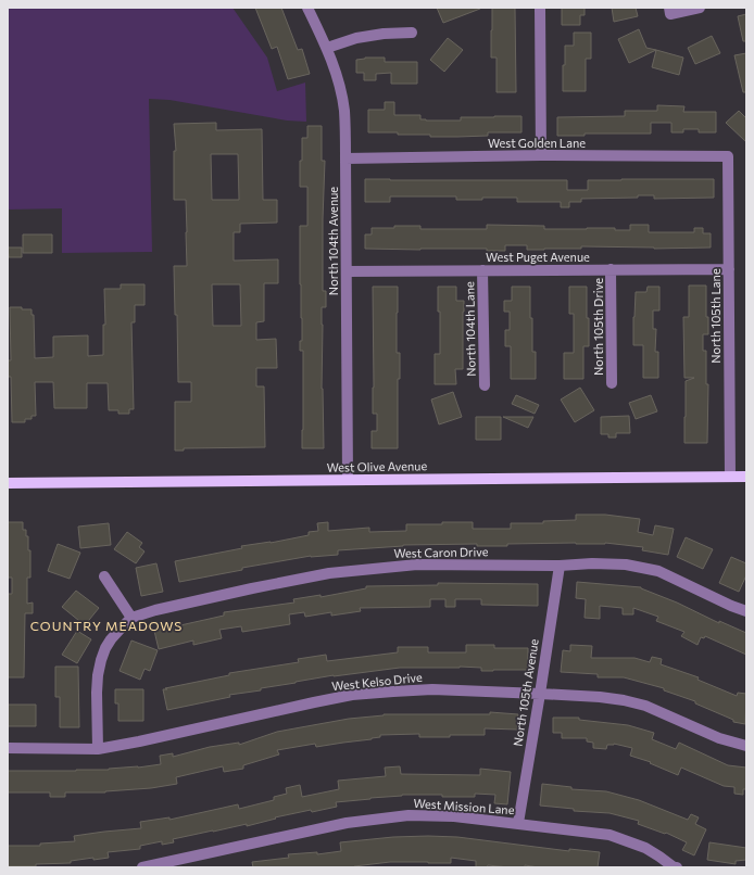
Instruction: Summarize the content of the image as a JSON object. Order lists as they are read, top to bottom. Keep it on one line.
{"streets":{"main road":["West Olive Avenue"],"street":["West Golden Lane","North 104th Avenue","West Puget Avenue","North 105th Lane","North 105th Drive","North 104th Lane","West Caron Drive","West Kelso Drive","North 105th Avenue","West Mission Lane"]},"crossings":[["West Golden Lane","North 104th Avenue"],["West Golden Lane","North 105th Lane"],["North 104th Avenue","West Puget Avenue"],["North 104th Avenue","West Olive Avenue"],["West Puget Avenue","North 105th Lane"],["West Puget Avenue","North 105th Drive"],["West Puget Avenue","North 104th Lane"],["North 105th Lane","West Olive Avenue"],["West Caron Drive","West Kelso Drive"],["West Caron Drive","North 105th Avenue"],["West Kelso Drive","North 105th Avenue"],["North 105th Avenue","West Mission Lane"]],"districts":["COUNTRY MEADOWS"]}
